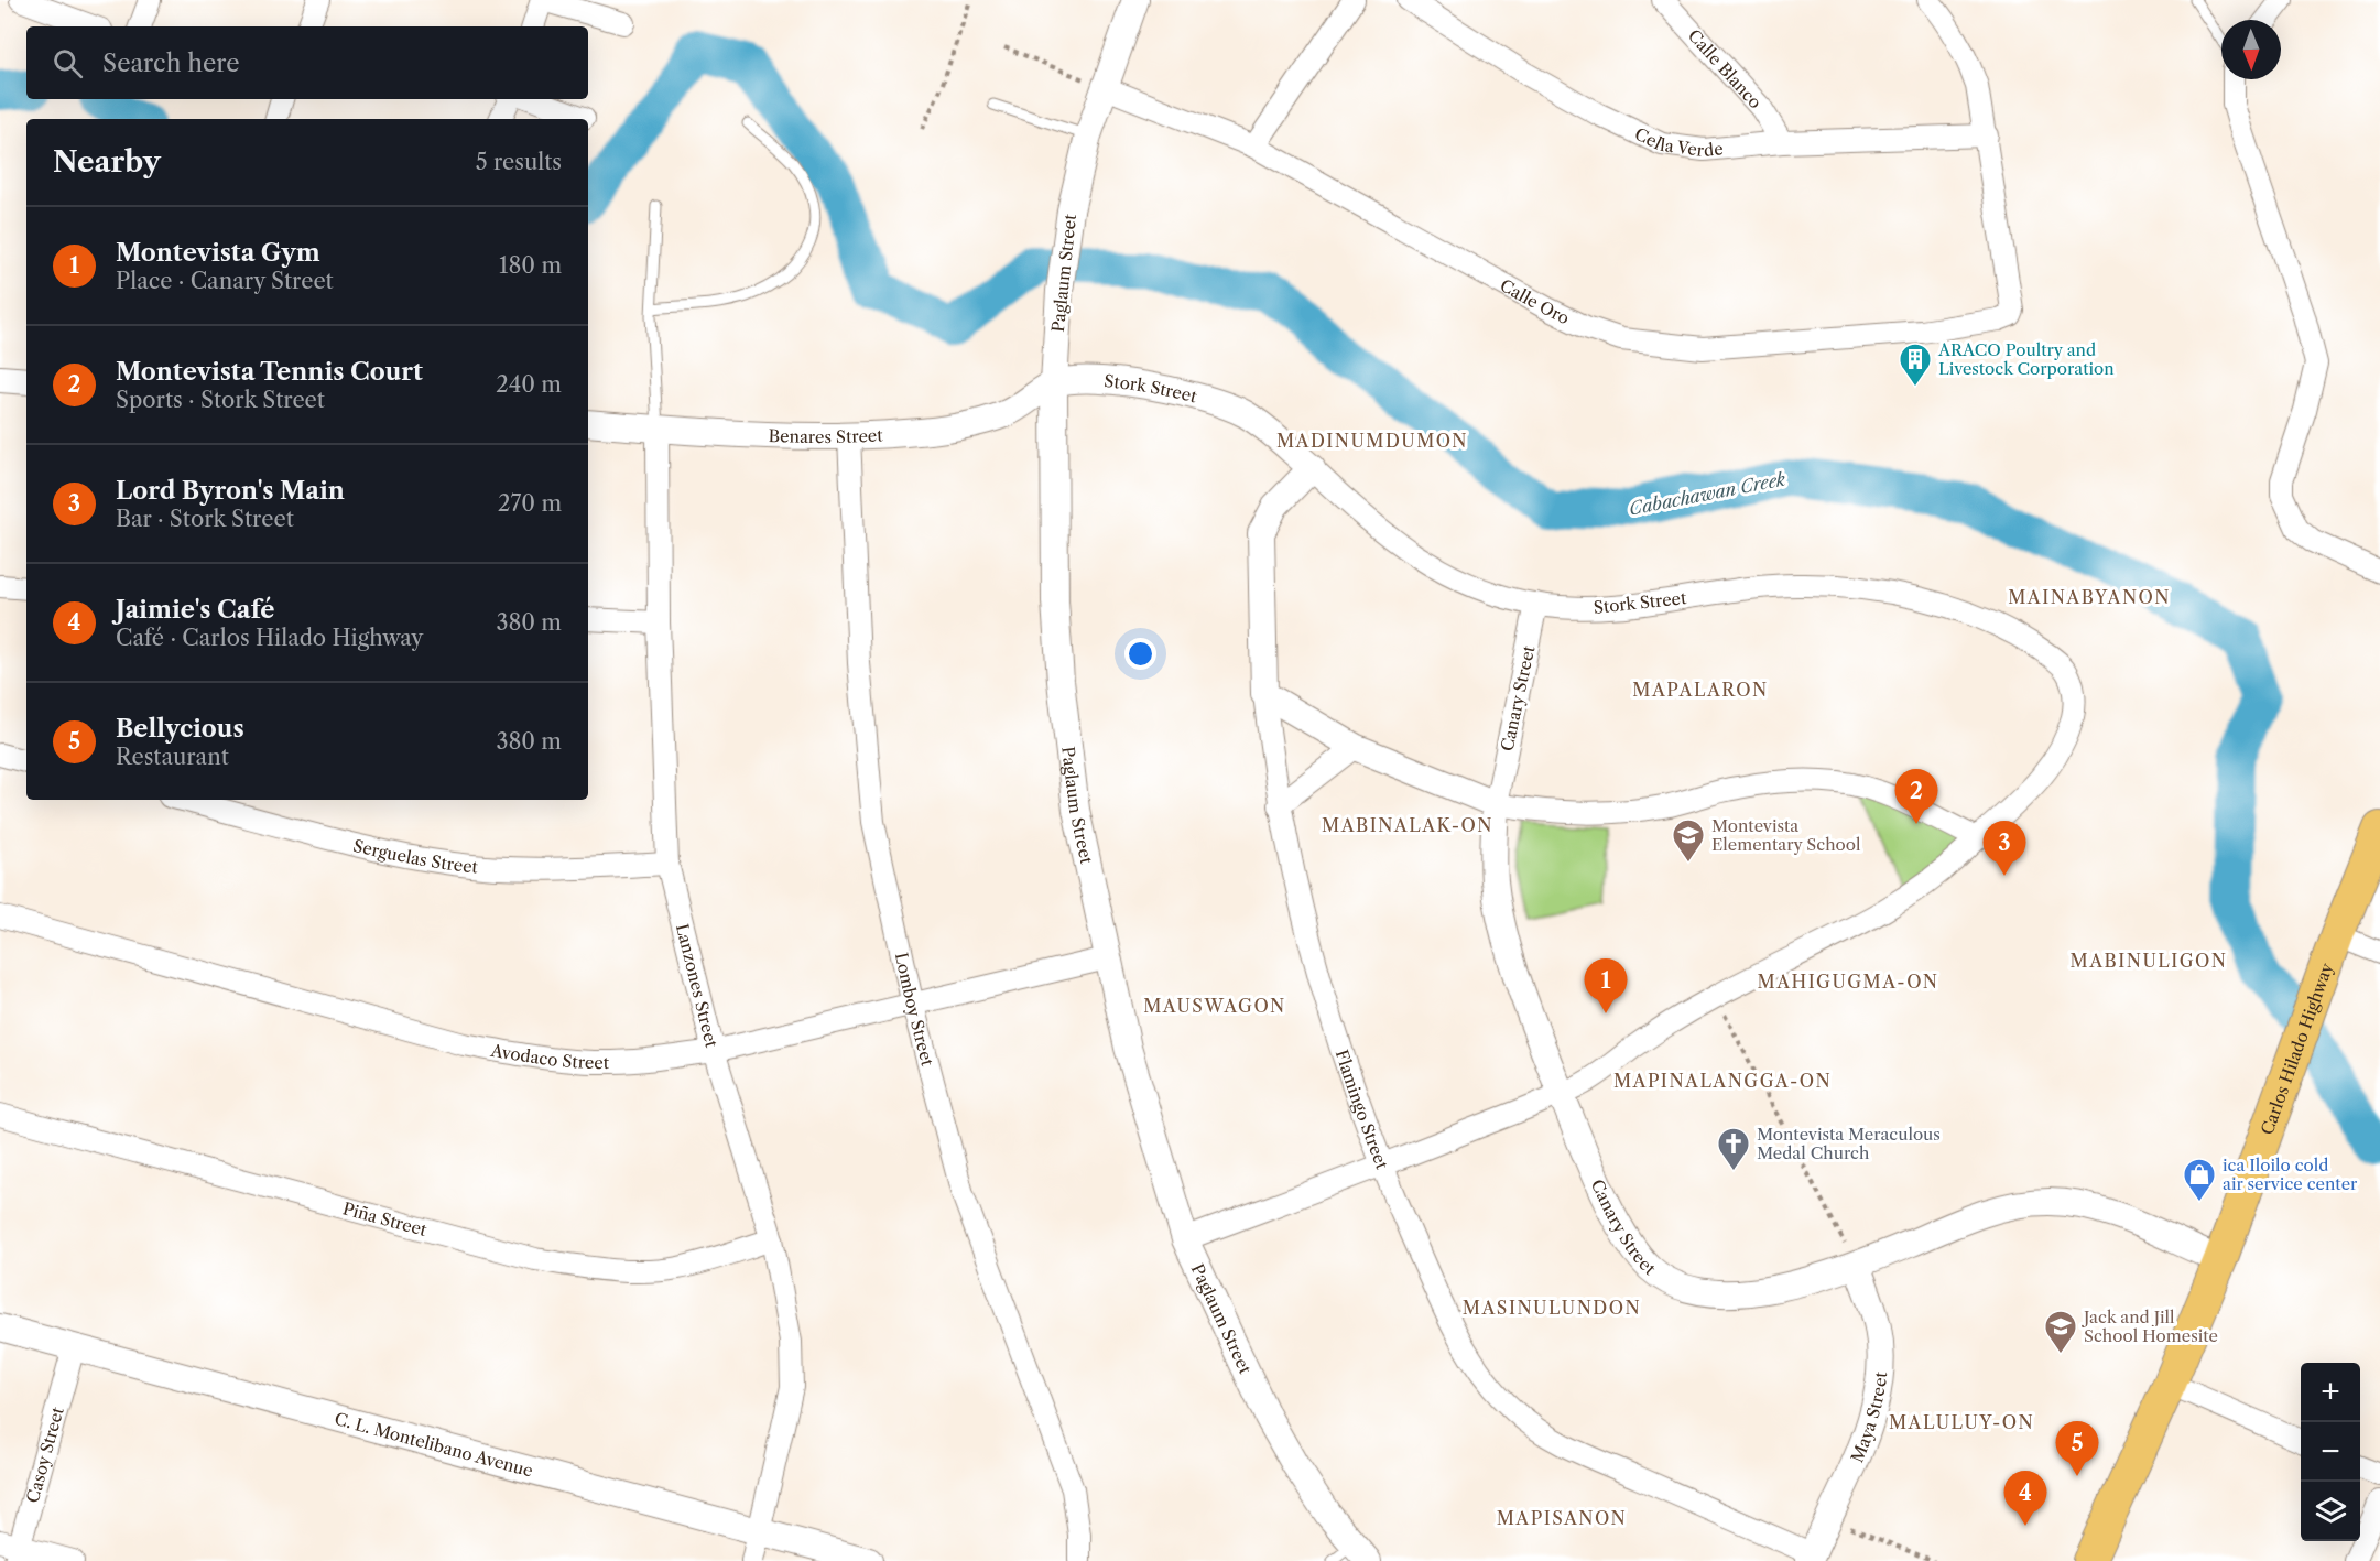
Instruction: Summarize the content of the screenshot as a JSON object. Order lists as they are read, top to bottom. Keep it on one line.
{"streets":{"main road":["Carlos Hilado Highway"],"street":["Calle Blanco","Cella Verde","Paglaum Street","Calle Oro","Stork Street","Benares Street","Canary Street","Serguelas Street","Lanzones Street","Lomboy Street","Avodaco Street","Flamingo Street","Piña Street","Maya Street","C. L. Montelibano Avenue","Casoy Street"]},"crossings":[["Calle Blanco","Cella Verde"],["Cella Verde","Calle Oro"],["Paglaum Street","Calle Oro"],["Paglaum Street","Stork Street"],["Paglaum Street","Benares Street"],["Paglaum Street","Avodaco Street"],["Stork Street","Benares Street"],["Stork Street","Canary Street"],["Stork Street","Flamingo Street"],["Benares Street","Lanzones Street"],["Benares Street","Lomboy Street"],["Canary Street","Carlos Hilado Highway"],["Canary Street","Maya Street"],["Serguelas Street","Lanzones Street"],["Lanzones Street","Avodaco Street"],["Lanzones Street","Piña Street"],["Lanzones Street","C. L. Montelibano Avenue"],["Lomboy Street","Avodaco Street"],["Flamingo Street","Maya Street"],["C. L. Montelibano Avenue","Casoy Street"]],"districts":["MADINUMDUMON","MAINABYANON","MAPALARON","MABINALAK-ON","MABINULIGON","MAHIGUGMA-ON","MAUSWAGON","MAPINALANGGA-ON","MASINULUNDON","MALULUY-ON","MAPISANON"],"water":["Cabachawan Creek"],"places":{"building":["ARACO Poultry and Livestock Corporation"],"school or university":["Montevista Elementary School","Jack and Jill School Homesite"],"church":["Montevista Meraculous Medal Church"],"shop":["ica Iloilo cold air service center"]},"north":"bottom","page":{"search":"Search here","heading":["Nearby","5 results"],"list":[{"mark":"1","name":"Montevista Gym","note":"Place · Canary Street","value":"180 m"},{"mark":"2","name":"Montevista Tennis Court","note":"Sports · Stork Street","value":"240 m"},{"mark":"3","name":"Lord Byron's Main","note":"Bar · Stork Street","value":"270 m"},{"mark":"4","name":"Jaimie's Café","note":"Café · Carlos Hilado Highway","value":"380 m"},{"mark":"5","name":"Bellycious","note":"Restaurant","value":"380 m"}],"pins":["2","3","1","5","4"],"map_buttons":["+","−"]}}
